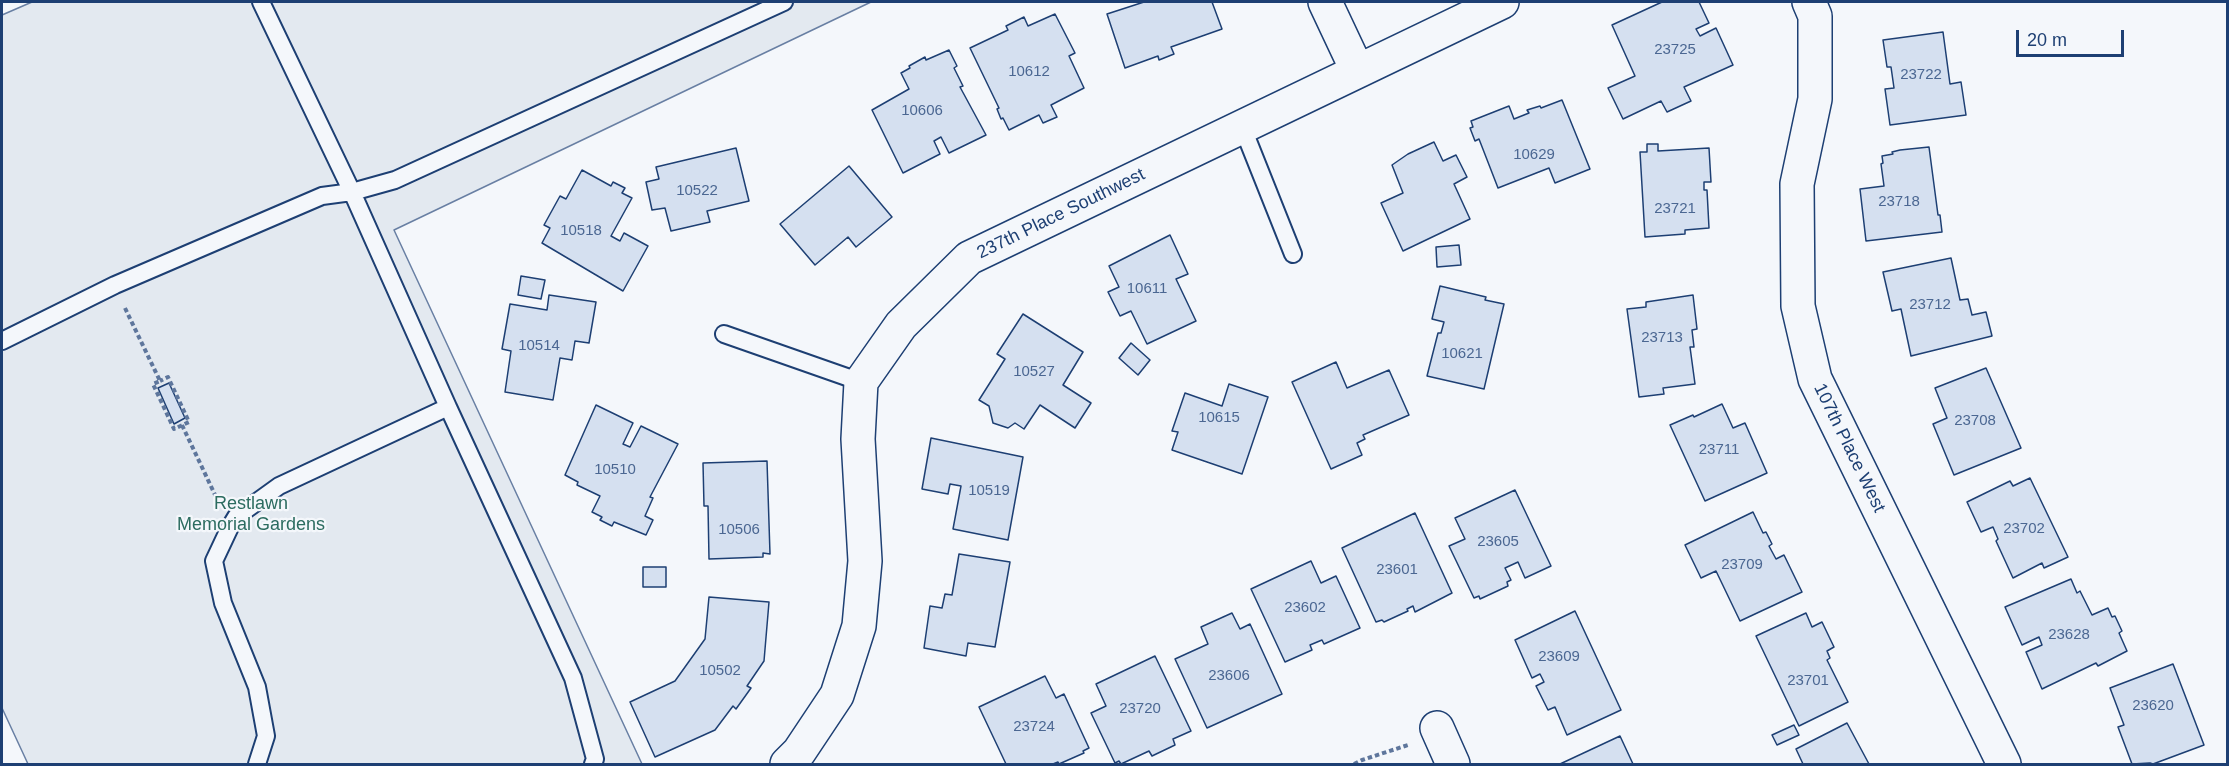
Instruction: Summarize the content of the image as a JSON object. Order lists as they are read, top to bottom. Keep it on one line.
{"streets":{"street":["237th Place Southwest","107th Place West"]},"parks":["Restlawn Memorial Gardens"],"house_numbers":["23725","10612","23722","10606","10629","10522","23718","23721","10518","10611","23712","23713","10514","10621","10527","10615","23708","23711","10510","10519","23702","10506","23605","23709","23601","23602","23628","23609","10502","23606","23701","23620","23720","23724"],"scale_bar":"20 m"}
